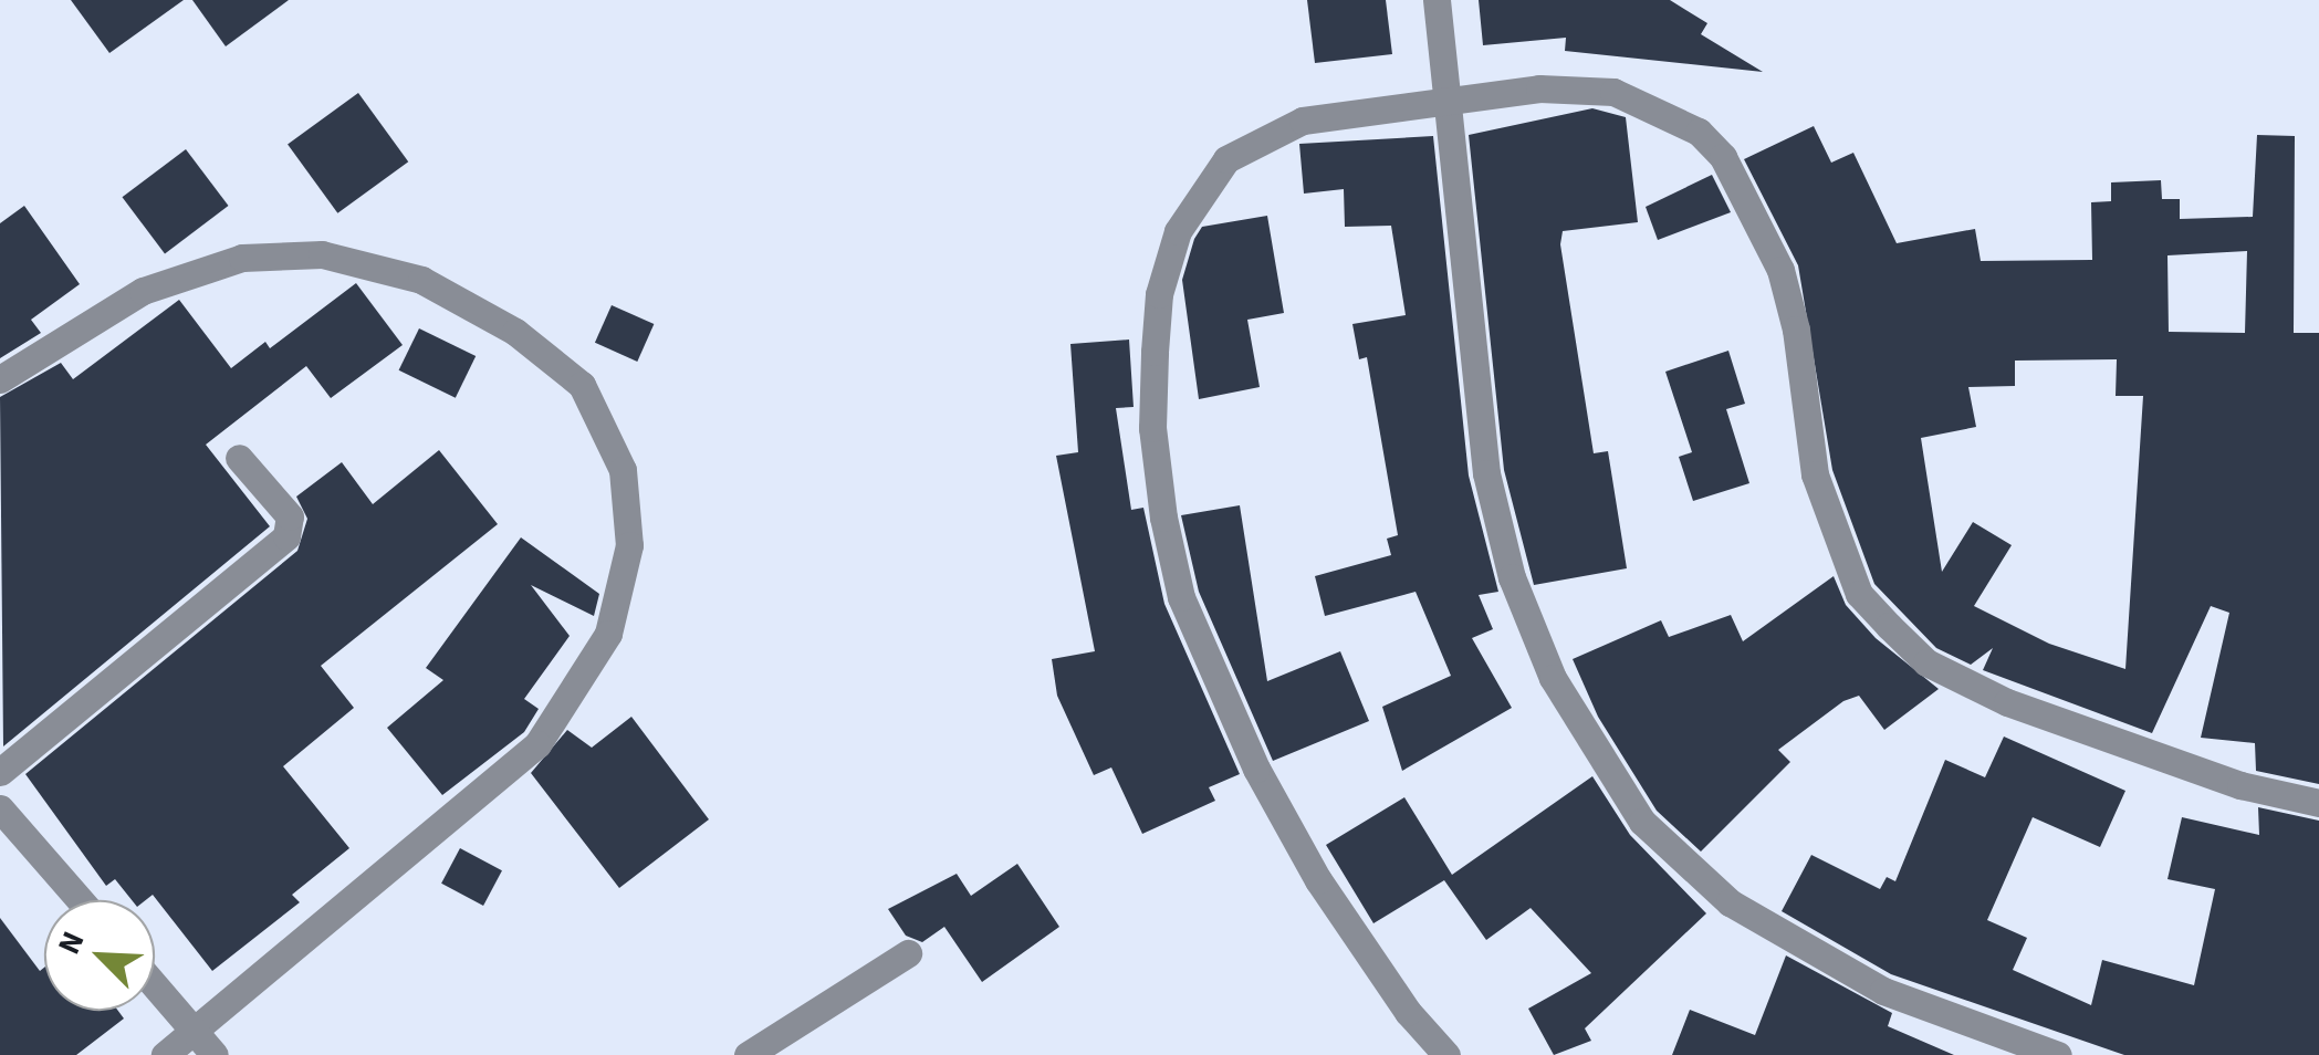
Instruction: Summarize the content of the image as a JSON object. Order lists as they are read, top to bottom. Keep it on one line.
{"north":"top left"}
